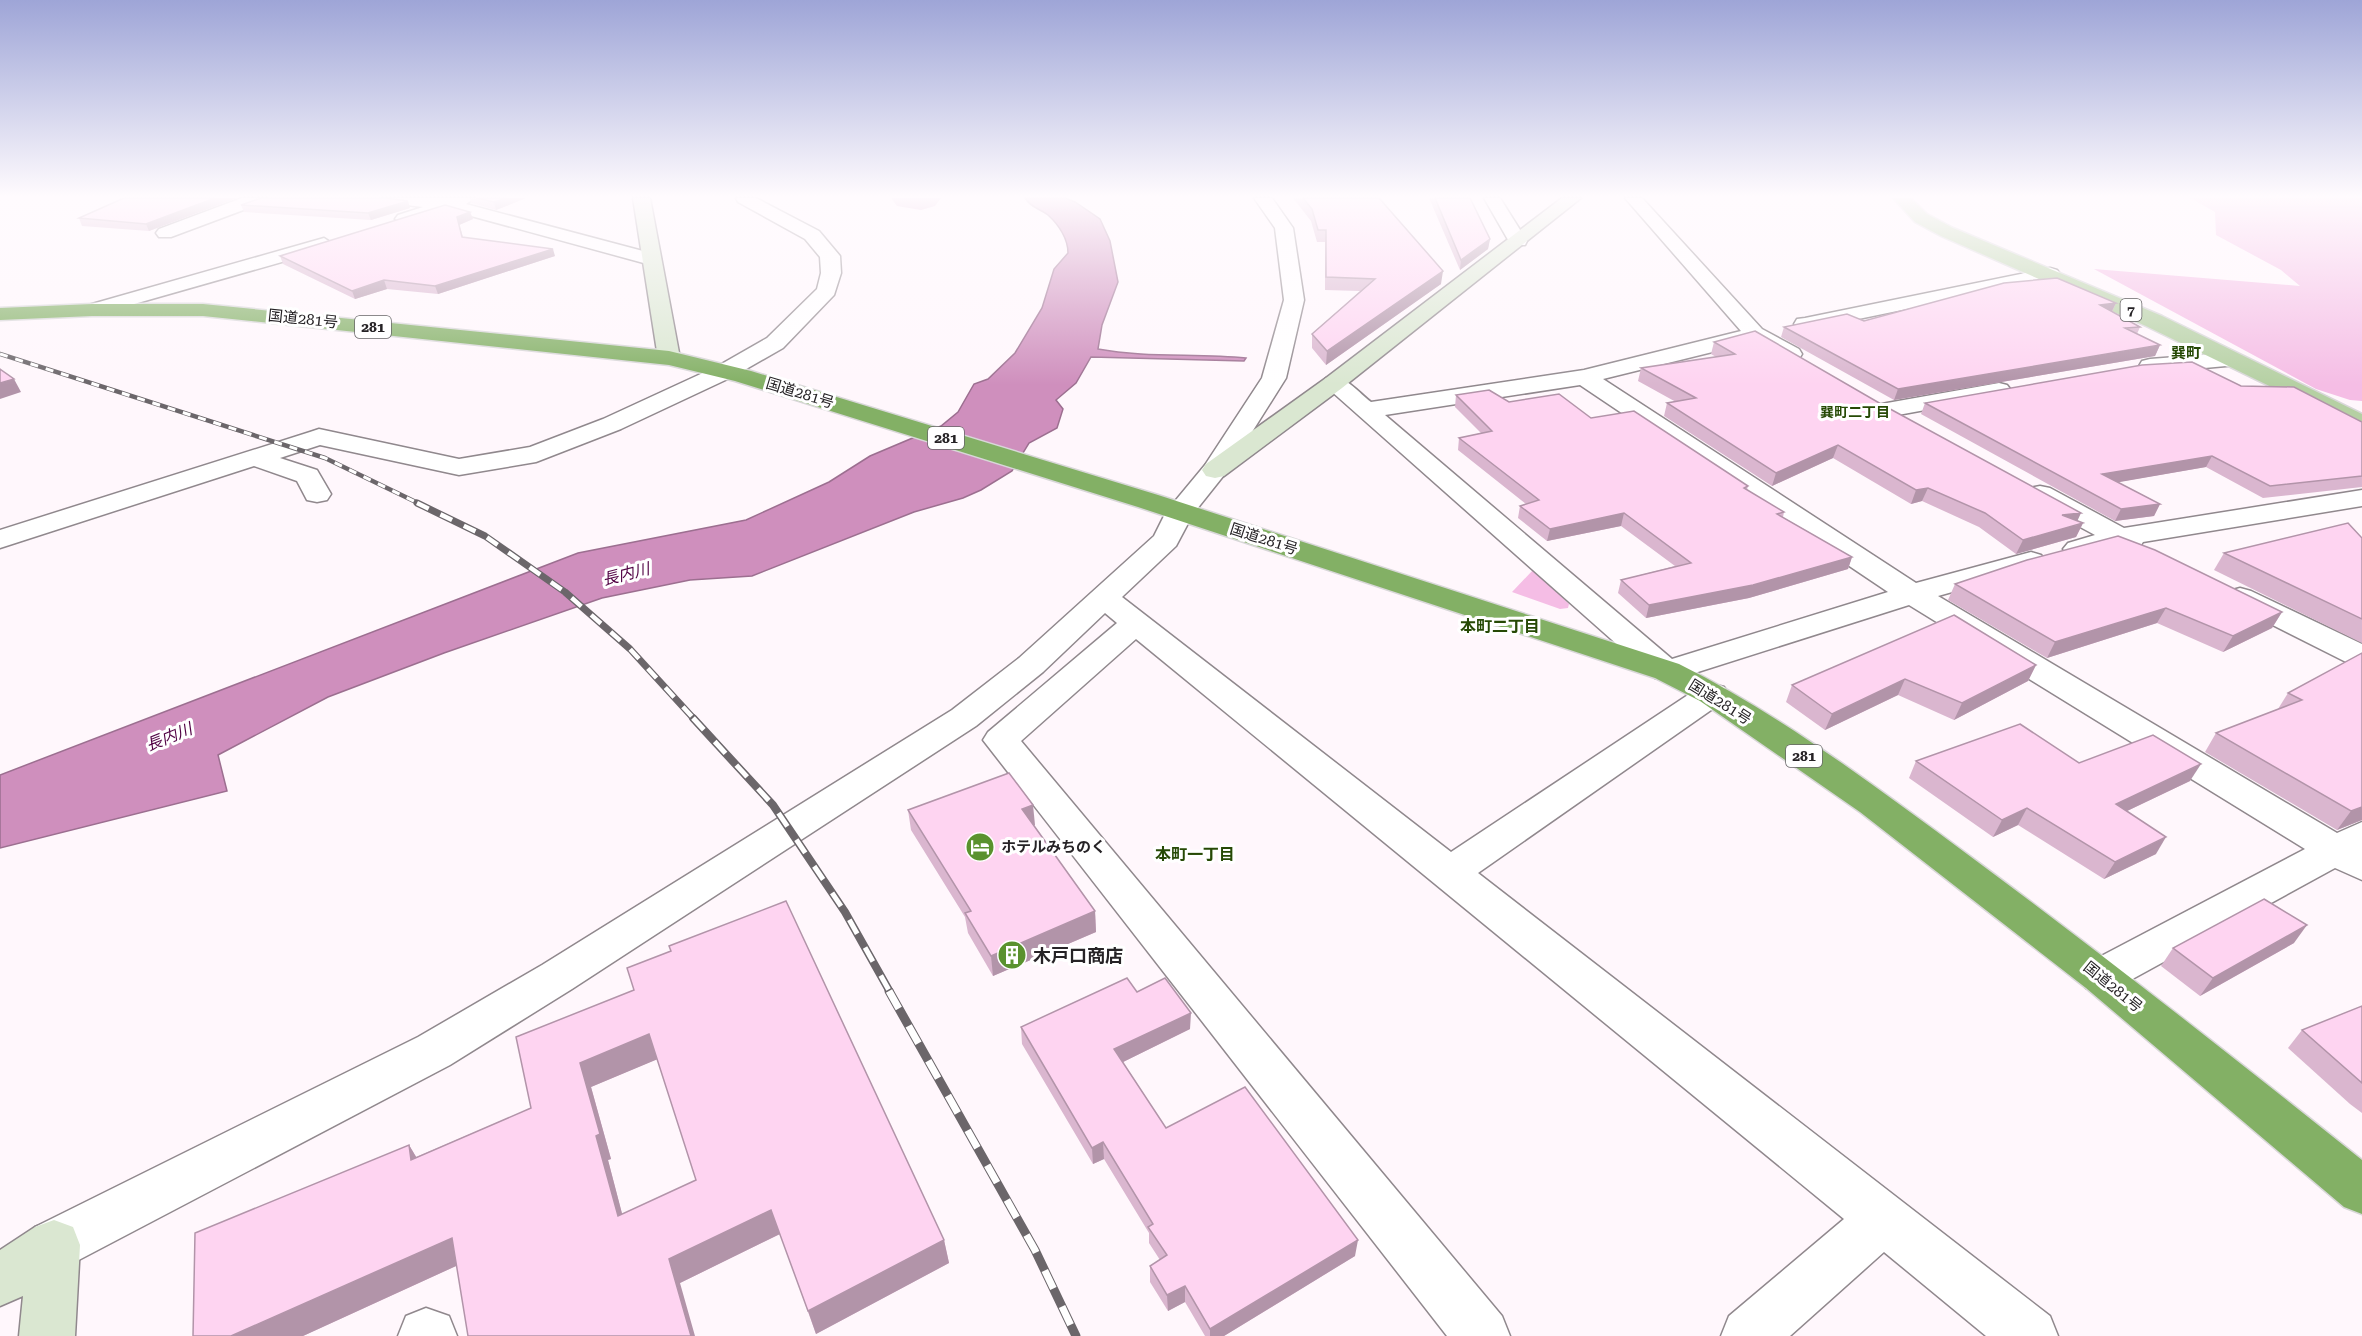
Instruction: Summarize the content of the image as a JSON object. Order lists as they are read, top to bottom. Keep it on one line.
{"streets":{"highway":["国道281号","281"],"main road":["7"]},"districts":["巽町","巽町二丁目","本町二丁目","本町一丁目"],"water":["長内川"],"places":{"hotel":["ホテルみちのく"],"building":["木戸口商店"]}}
